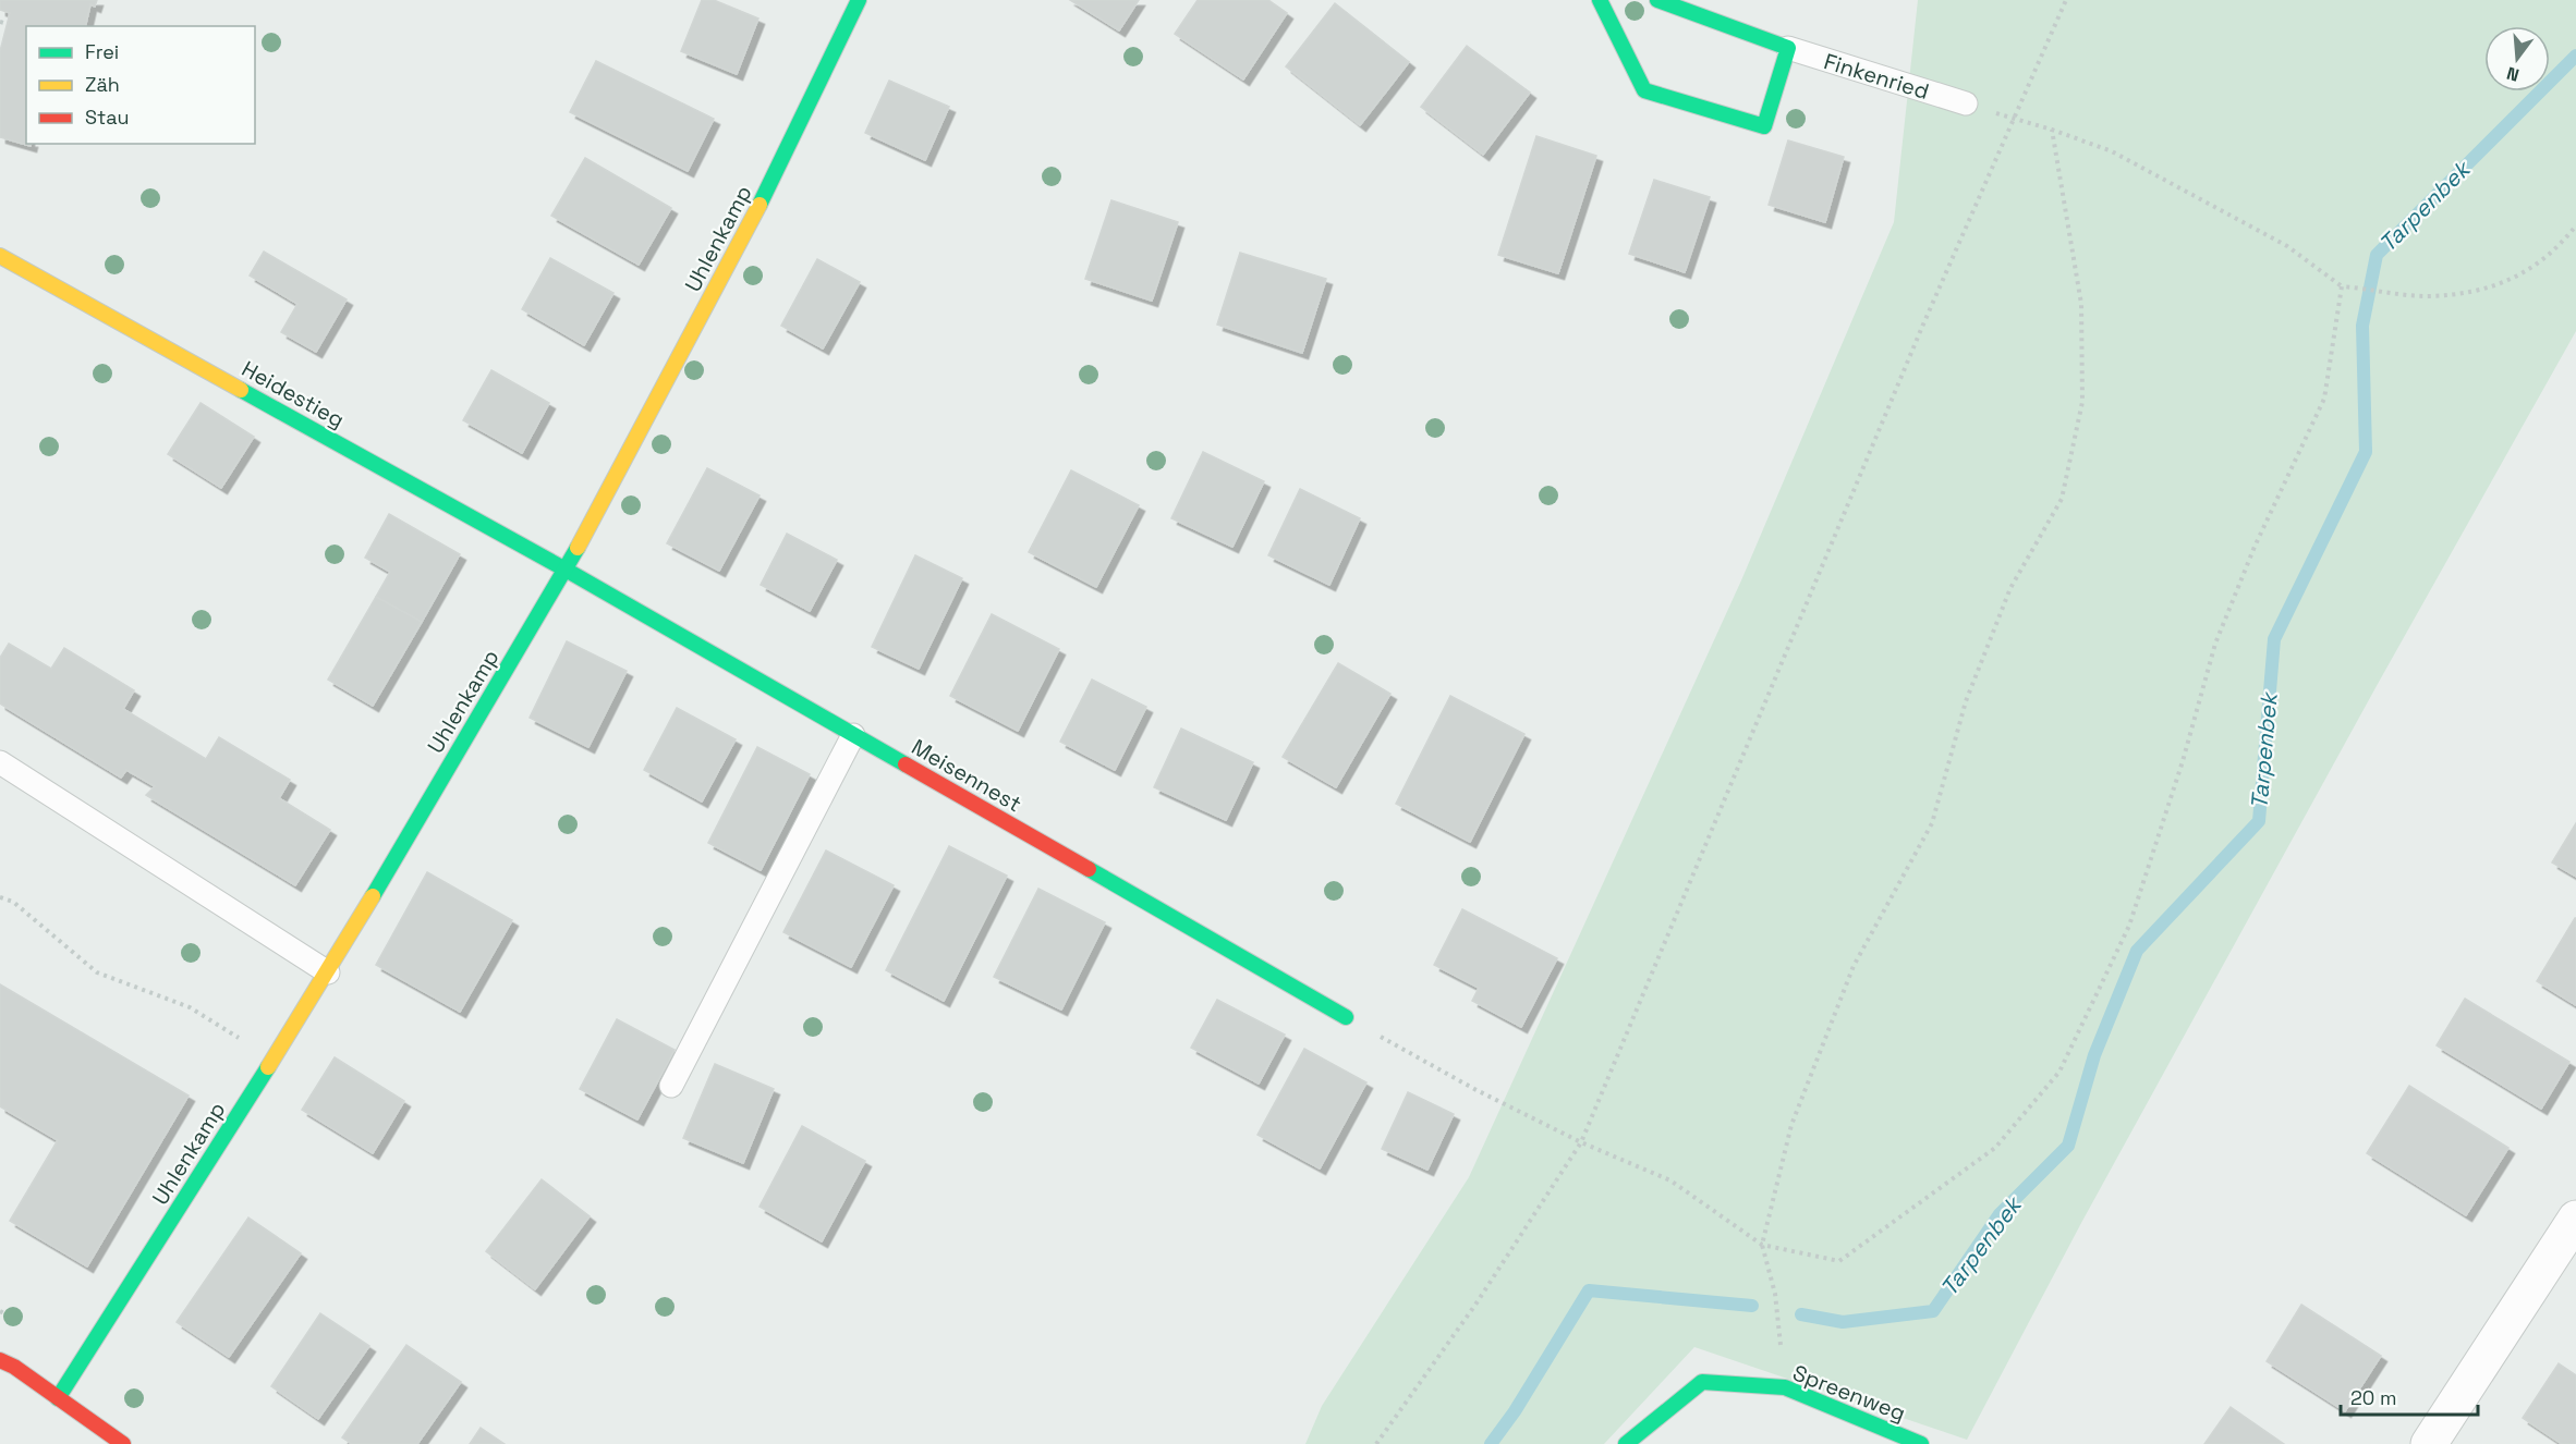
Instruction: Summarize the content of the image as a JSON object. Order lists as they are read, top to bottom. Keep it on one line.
{"streets":{"street":["Finkenried","Uhlenkamp","Heidestieg","Meisennest","Spreenweg"]},"crossings":[["Uhlenkamp","Heidestieg"],["Uhlenkamp","Meisennest"],["Heidestieg","Meisennest"]],"water":["Tarpenbek"],"legend":["Frei","Zäh","Stau"],"scale_bar":"20 m","north":"bottom"}
